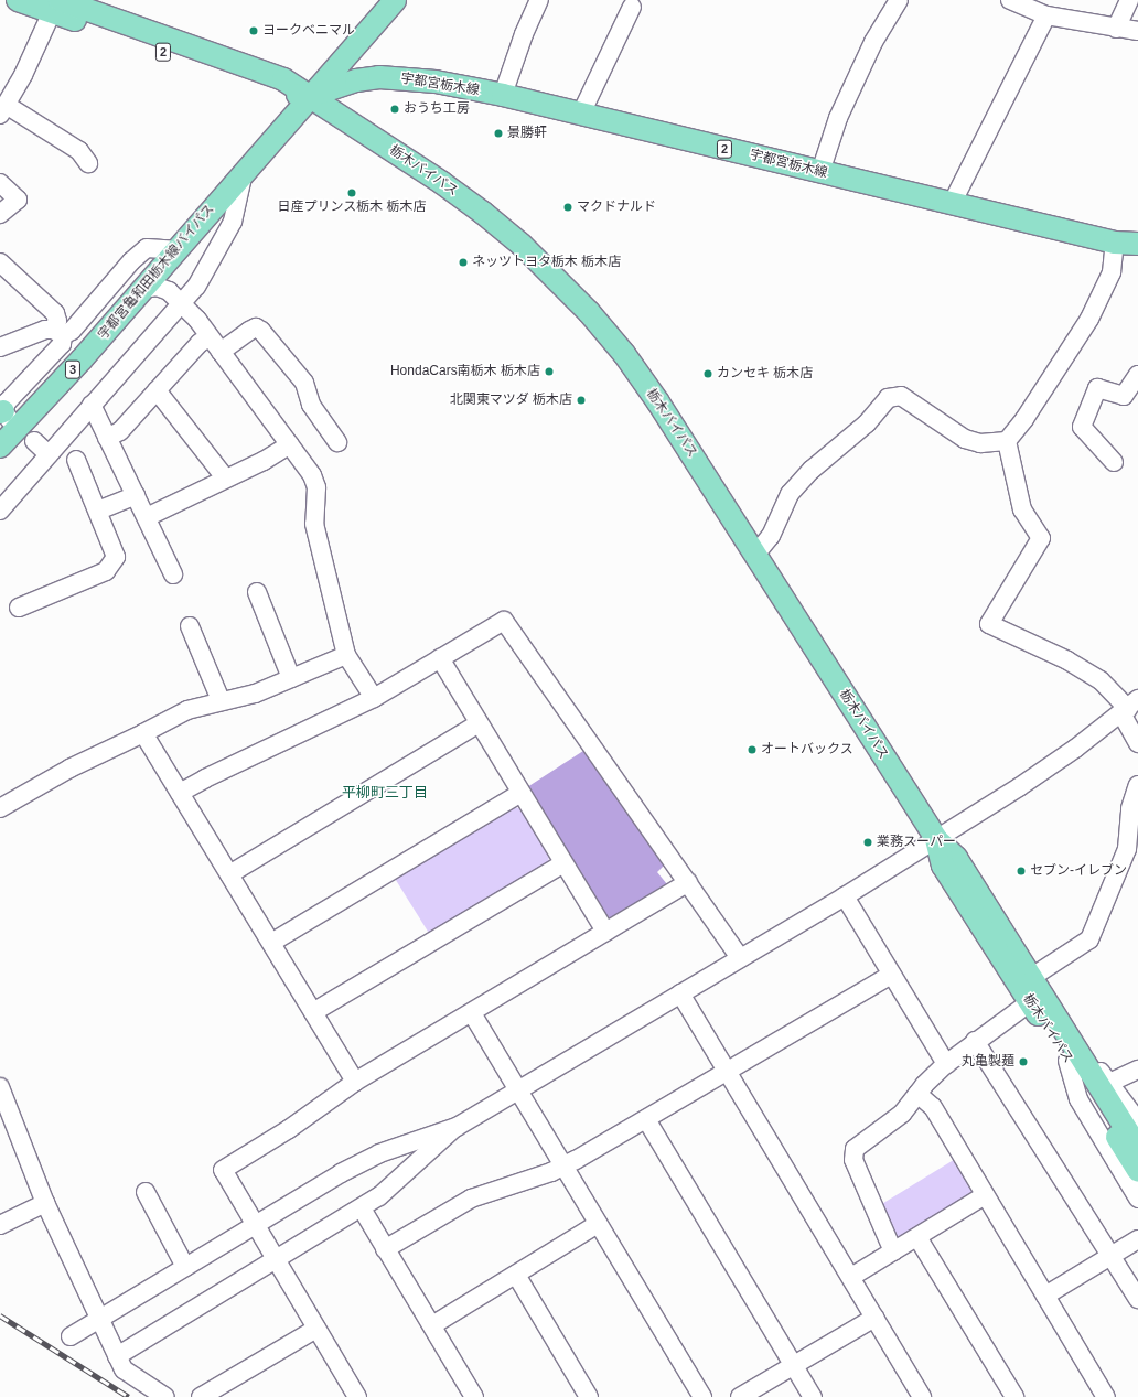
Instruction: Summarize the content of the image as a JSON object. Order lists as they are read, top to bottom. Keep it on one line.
{"streets":{"main road":["2","宇都宮栃木線","栃木バイパス","宇都宮亀和田栃木線バイパス","3"]},"crossings":[["2","宇都宮栃木線"],["2","栃木バイパス"],["2","宇都宮亀和田栃木線バイパス"],["2","3"],["宇都宮栃木線","栃木バイパス"],["宇都宮栃木線","宇都宮亀和田栃木線バイパス"],["宇都宮栃木線","3"],["栃木バイパス","宇都宮亀和田栃木線バイパス"],["栃木バイパス","3"],["宇都宮亀和田栃木線バイパス","3"]],"districts":["平柳町三丁目"],"places":["ヨークベニマル","おうち工房","景勝軒","日産プリンス栃木 栃木店","マクドナルド","ネッツトヨタ栃木 栃木店","HondaCars南栃木 栃木店","カンセキ 栃木店","北関東マツダ 栃木店","オートバックス","業務スーパー","セブン-イレブン","丸亀製麺"]}
